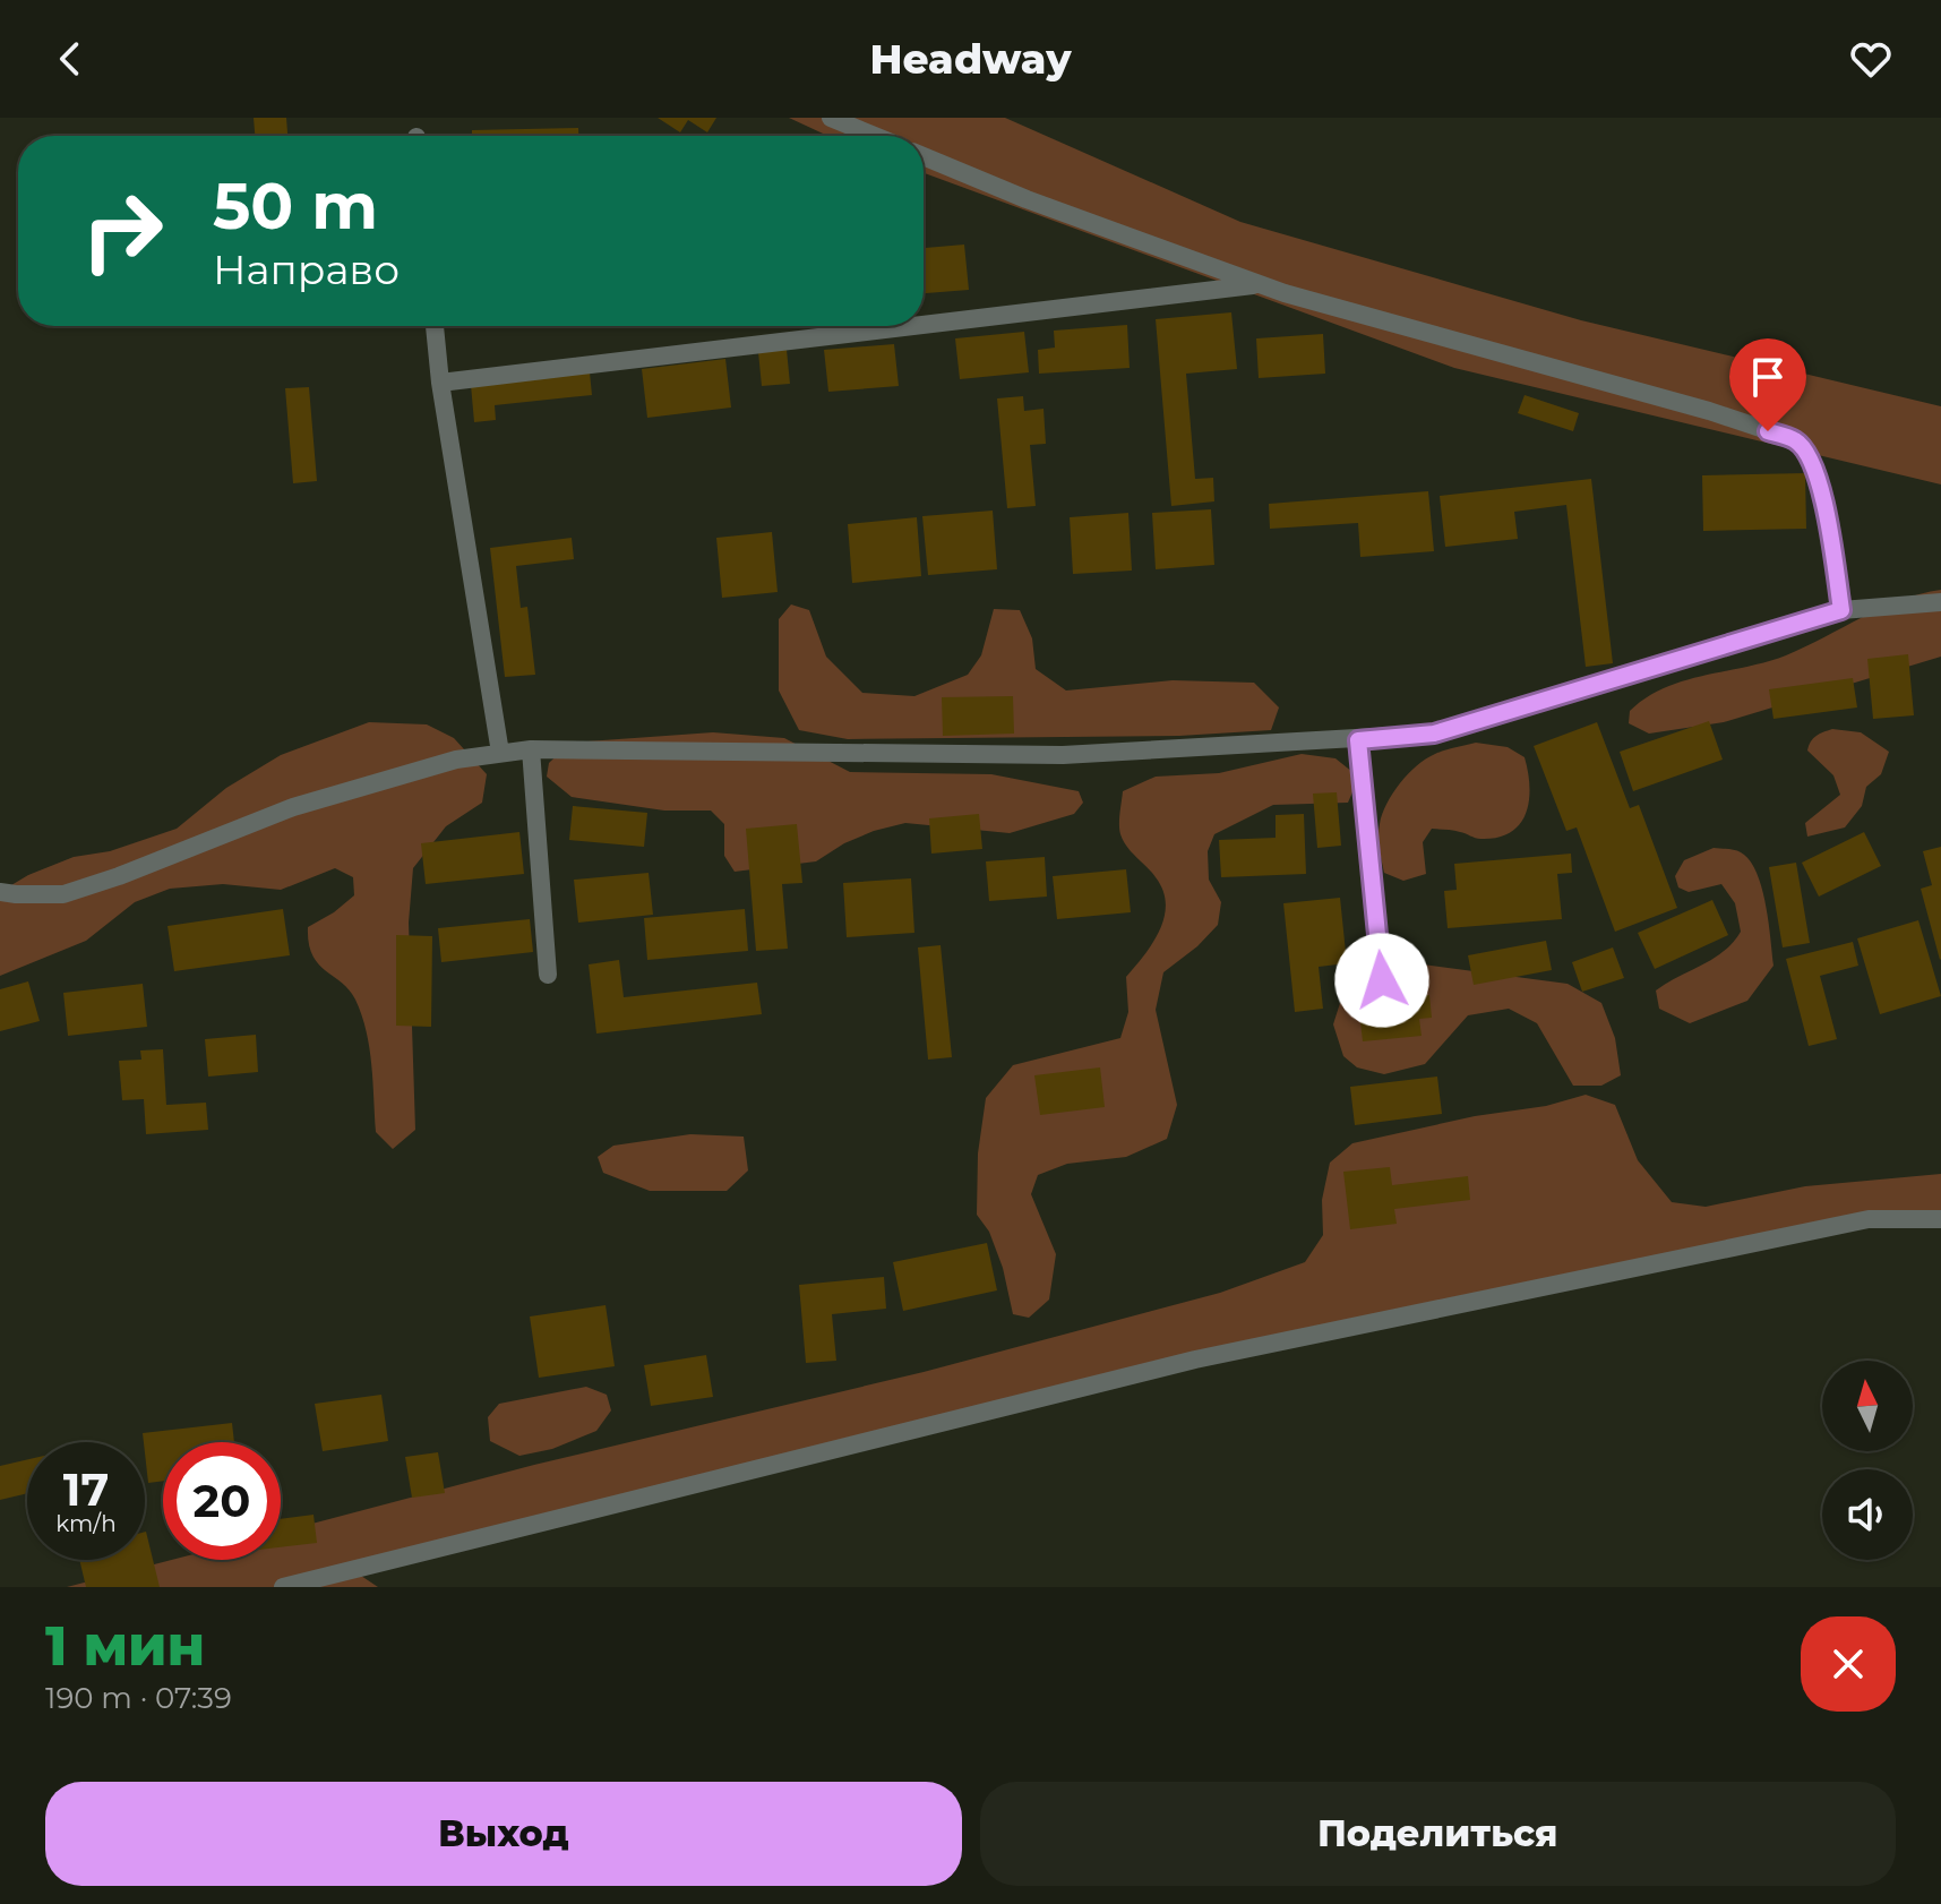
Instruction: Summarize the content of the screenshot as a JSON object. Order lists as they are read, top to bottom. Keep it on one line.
{"north":"top","page":{"header":"Headway","turn":["50 m","Направо"],"speed":"17 km/h","limit":"20","heading":["1 мин","190 m · 07:39"],"buttons":["Выход","Поделиться"]}}
